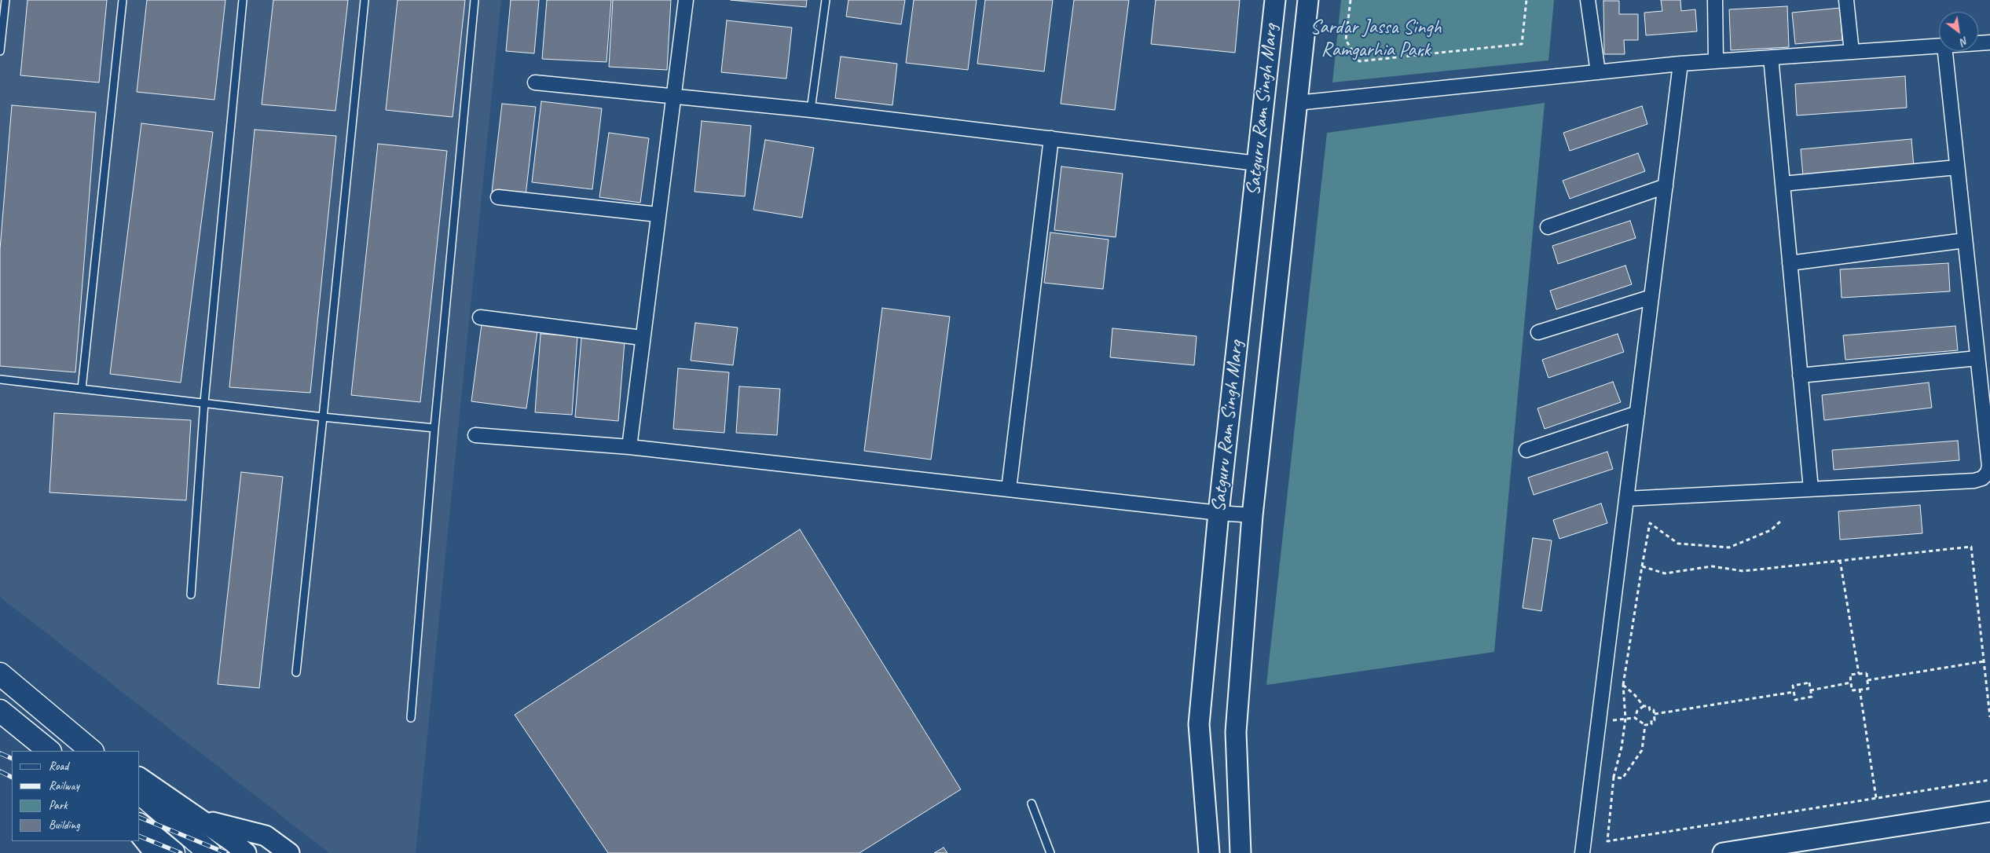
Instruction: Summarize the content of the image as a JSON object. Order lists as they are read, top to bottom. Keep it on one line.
{"streets":{"main road":["Satguru Ram Singh Marg"]},"parks":["Sardar Jassa Singh Ramgarhia Park"],"legend":["Road","Railway","Park","Building"],"north":"bottom right"}
